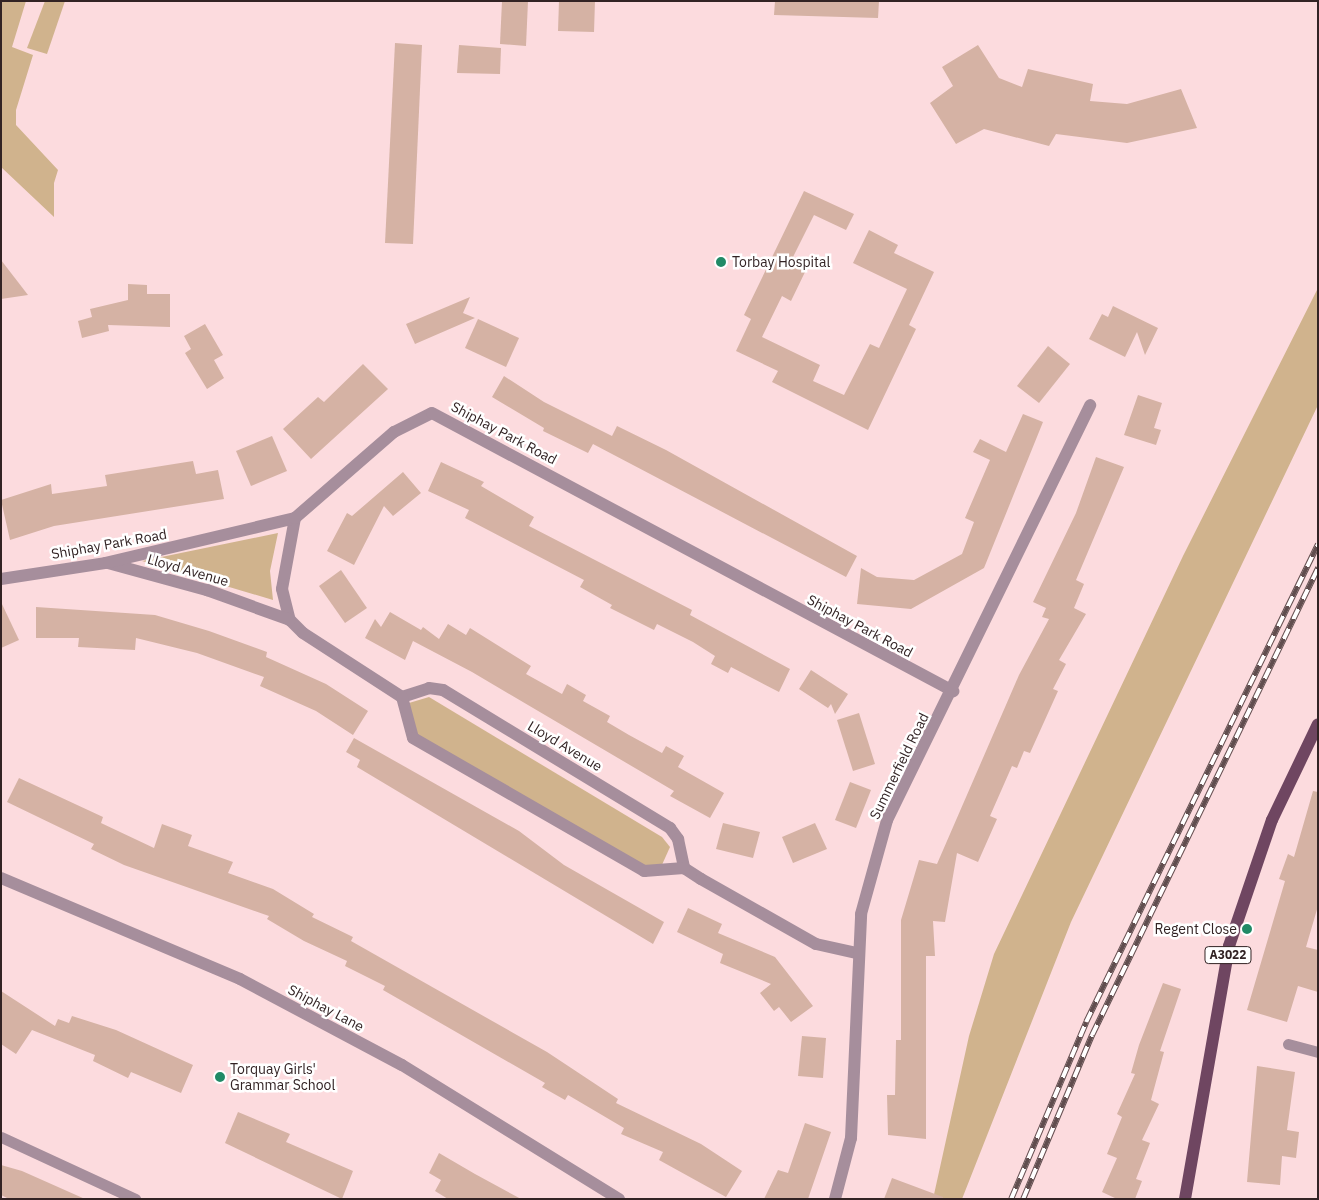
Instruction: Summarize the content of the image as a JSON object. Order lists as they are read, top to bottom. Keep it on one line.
{"streets":{"main road":["A3022"],"street":["Shiphay Park Road","Lloyd Avenue","Summerfield Road","Shiphay Lane"]},"crossings":[["Shiphay Park Road","Lloyd Avenue"],["Shiphay Park Road","Summerfield Road"]],"places":["Torbay Hospital","Regent Close","Torquay Girls' Grammar School"]}
